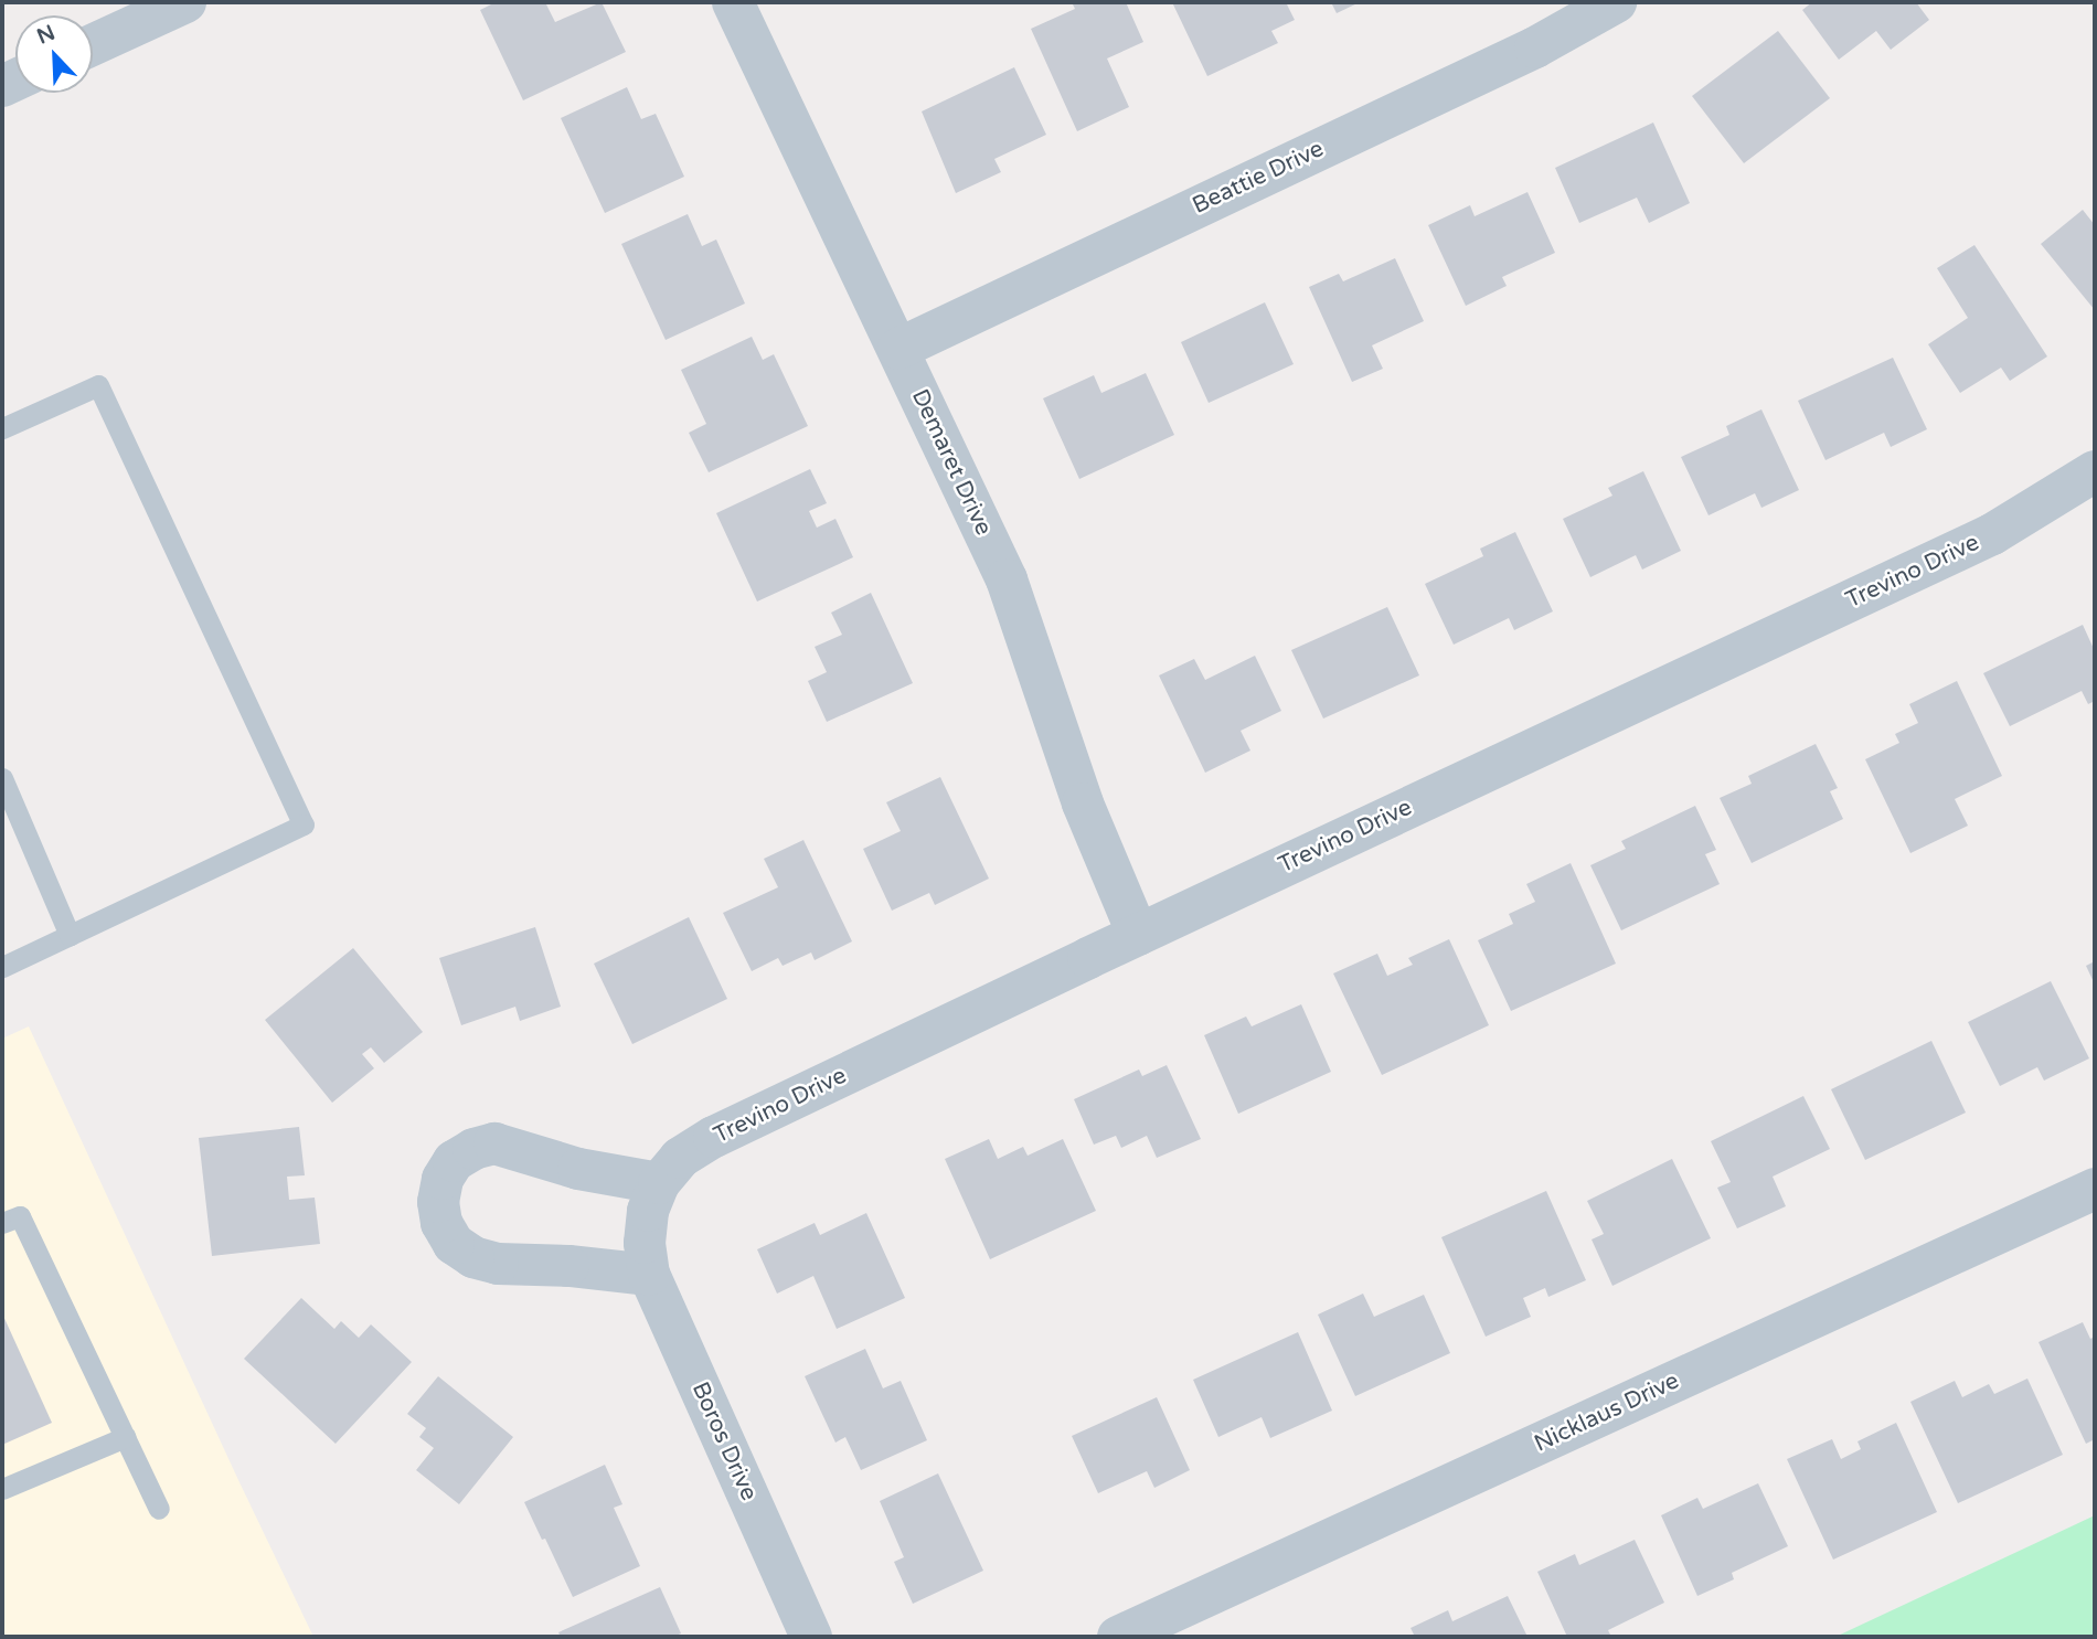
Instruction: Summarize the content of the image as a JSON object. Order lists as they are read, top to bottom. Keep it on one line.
{"streets":{"street":["Beattie Drive","Demaret Drive","Trevino Drive","Nicklaus Drive","Boros Drive"]},"crossings":[["Beattie Drive","Demaret Drive"],["Demaret Drive","Trevino Drive"],["Trevino Drive","Boros Drive"]],"north":"top left"}
